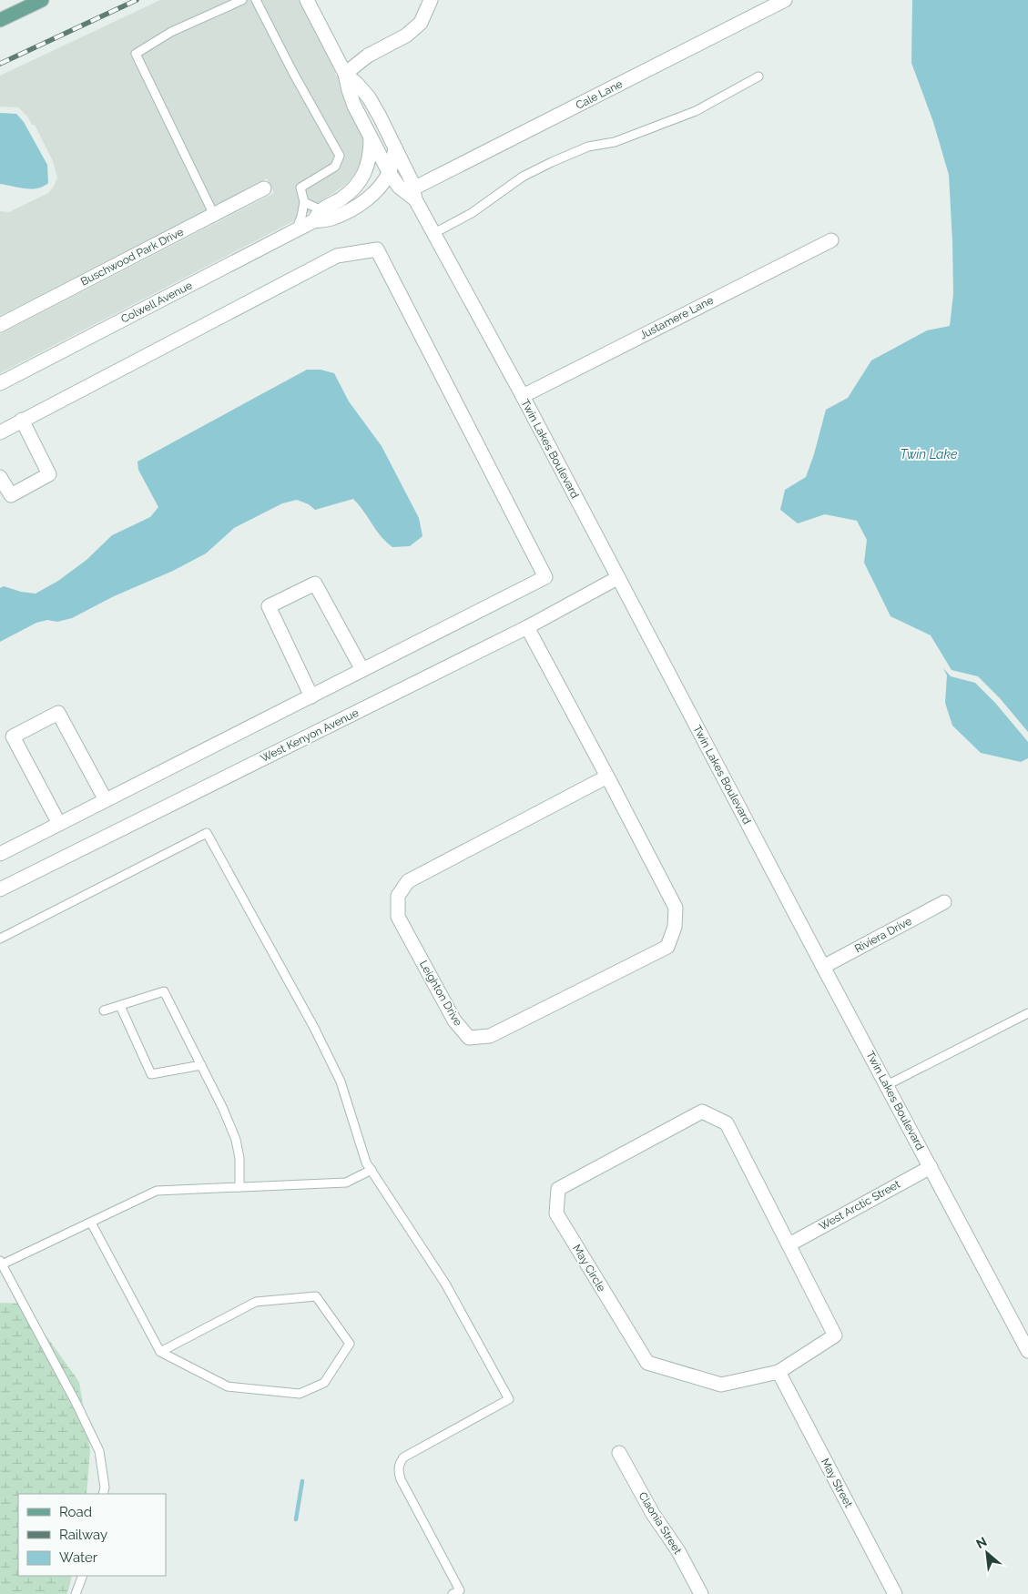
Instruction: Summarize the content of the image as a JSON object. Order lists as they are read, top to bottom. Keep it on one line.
{"streets":{"street":["Cale Lane","Buschwood Park Drive","Colwell Avenue","Justamere Lane","Twin Lakes Boulevard","West Kenyon Avenue","Riviera Drive","Leighton Drive","West Arctic Street","May Circle","May Street","Claonia Street"]},"crossings":[["Cale Lane","Twin Lakes Boulevard"],["Colwell Avenue","Twin Lakes Boulevard"],["Justamere Lane","Twin Lakes Boulevard"],["Twin Lakes Boulevard","West Kenyon Avenue"],["Twin Lakes Boulevard","Riviera Drive"],["Twin Lakes Boulevard","West Arctic Street"],["West Kenyon Avenue","Leighton Drive"],["West Arctic Street","May Circle"],["May Circle","May Street"]],"water":["Twin Lake"],"legend":["Road","Railway","Water"],"north":"top left"}
